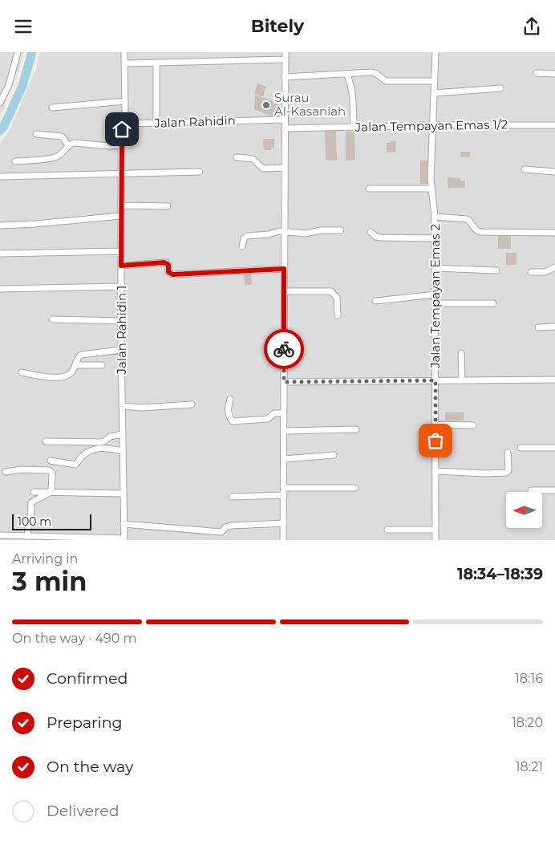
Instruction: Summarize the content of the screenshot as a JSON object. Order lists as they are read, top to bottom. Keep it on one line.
{"streets":{"street":["Jalan Rahidin","Jalan Tempayan Emas 1/2","Jalan Tempayan Emas 2","Jalan Rahidin 1"]},"crossings":[["Jalan Rahidin","Jalan Rahidin 1"],["Jalan Tempayan Emas 1/2","Jalan Tempayan Emas 2"]],"places":["Surau Al-Kasaniah"],"scale_bar":"100 m","north":"left","page":{"header":"Bitely","scale":"100 m","heading":["3 min","Arriving in","18:34–18:39"],"bar":"On the way · 490 m","list":[["Confirmed","18:16"],["Preparing","18:20"],["On the way","18:21"],"Delivered"]}}
